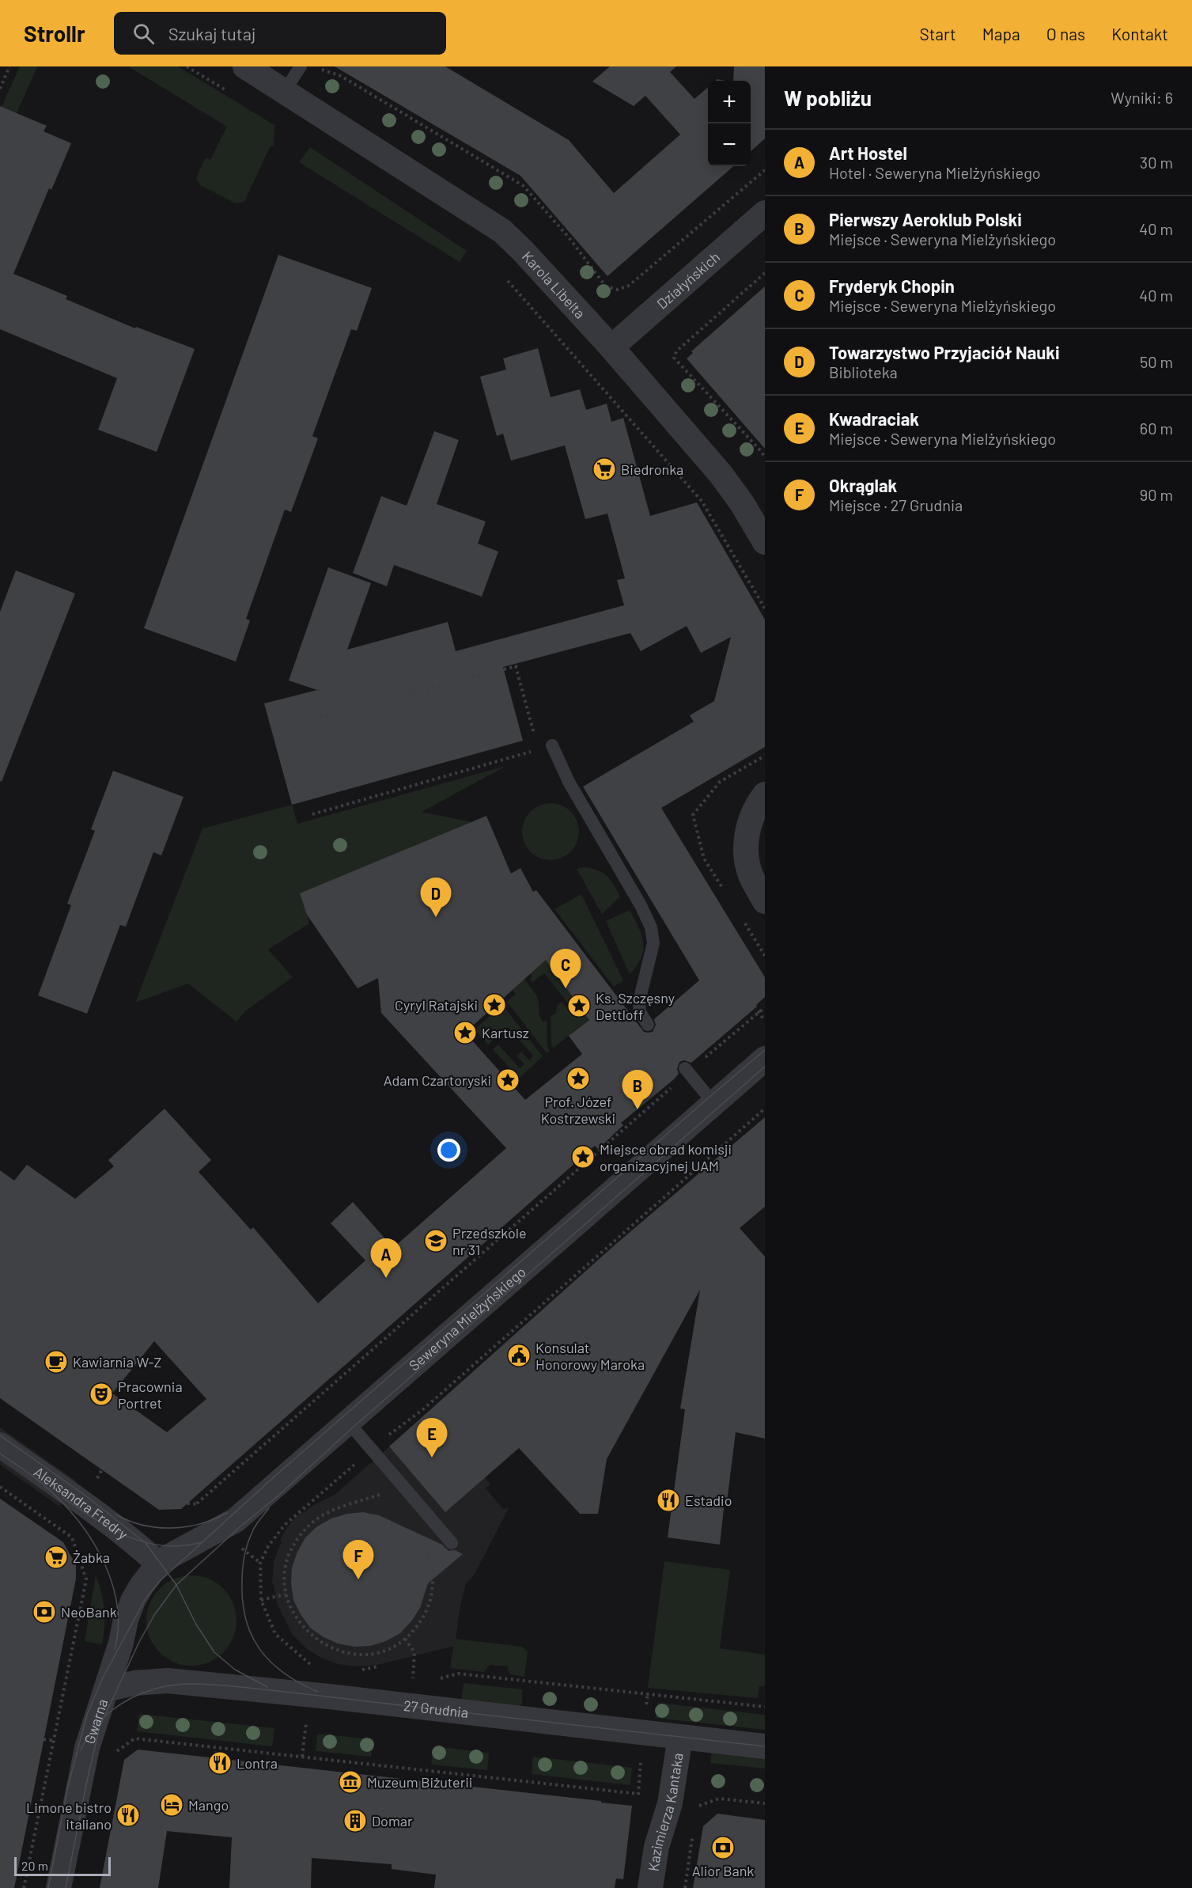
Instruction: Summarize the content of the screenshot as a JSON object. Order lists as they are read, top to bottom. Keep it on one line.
{"streets":{"street":["Działyńskich","Karola Libelta","Seweryna Mielżyńskiego","Aleksandra Fredry","27 Grudnia","Gwarna","Kazimierza Kantaka"]},"crossings":[["Działyńskich","Karola Libelta"],["Seweryna Mielżyńskiego","Aleksandra Fredry"],["Seweryna Mielżyńskiego","Gwarna"],["Aleksandra Fredry","Gwarna"],["27 Grudnia","Gwarna"],["27 Grudnia","Kazimierza Kantaka"]],"places":{"supermarket":["Biedronka","Żabka"],"place":["Cyryl Ratajski","Ks. Szczęsny Dettloff","Kartusz","Prof. Józef Kostrzewski","Adam Czartoryski","Miejsce obrad komisji organizacyjnej UAM"],"school or university":["Przedszkole nr 31"],"public building":["Konsulat Honorowy Maroka"],"cafe":["Kawiarnia W-Z"],"theatre":["Pracownia Portret"],"restaurant":["Estadio","Lontra","Limone bistro italiano"],"bank":["NeoBank","Alior Bank"],"museum":["Muzeum Biżuterii"],"hotel":["Mango"],"building":["Domar"]},"scale_bar":"20 m","page":{"header":"Strollr","search":"Szukaj tutaj","nav":["Start","Mapa","O nas","Kontakt"],"heading":["W pobliżu","Wyniki: 6"],"map_buttons":["+","−"],"list":[{"mark":"A","name":"Art Hostel","note":"Hotel · Seweryna Mielżyńskiego","value":"30 m"},{"mark":"B","name":"Pierwszy Aeroklub Polski","note":"Miejsce · Seweryna Mielżyńskiego","value":"40 m"},{"mark":"C","name":"Fryderyk Chopin","note":"Miejsce · Seweryna Mielżyńskiego","value":"40 m"},{"mark":"D","name":"Towarzystwo Przyjaciół Nauki","note":"Biblioteka","value":"50 m"},{"mark":"E","name":"Kwadraciak","note":"Miejsce · Seweryna Mielżyńskiego","value":"60 m"},{"mark":"F","name":"Okrąglak","note":"Miejsce · 27 Grudnia","value":"90 m"}],"pins":["D","C","B","A","E","F"],"scale":"20 m"}}
